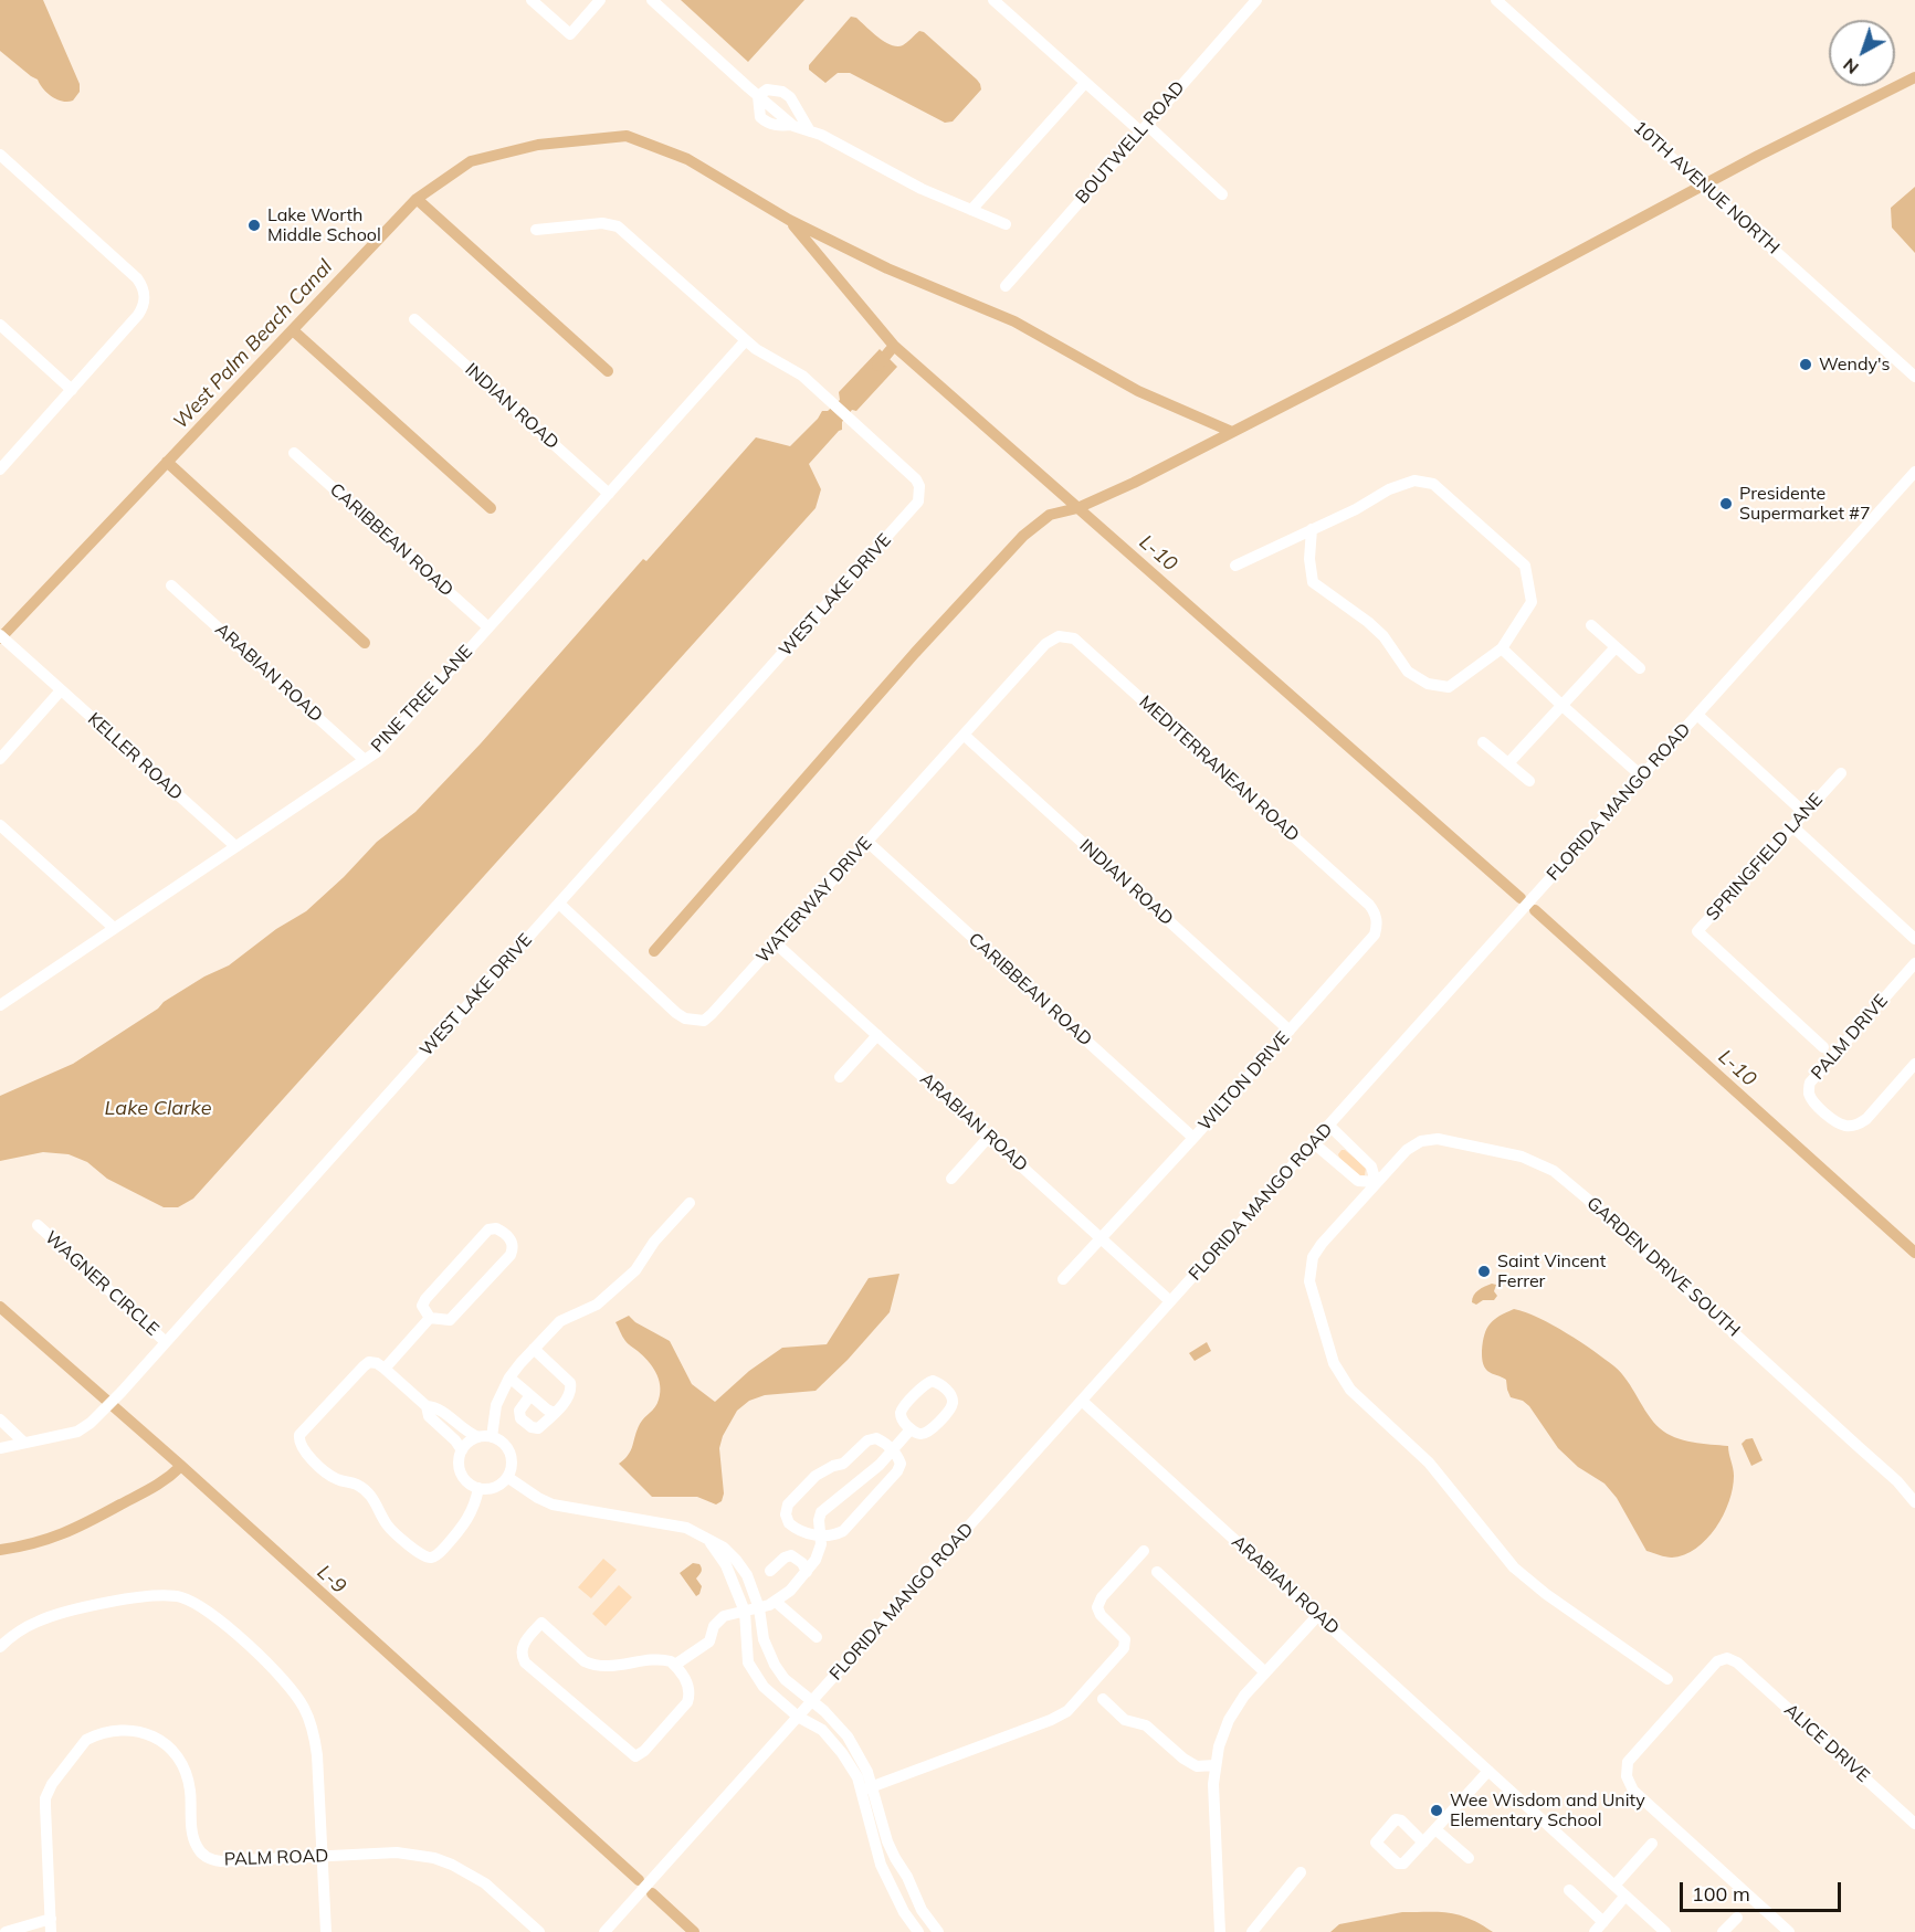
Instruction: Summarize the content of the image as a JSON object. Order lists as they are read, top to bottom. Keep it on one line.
{"streets":{"street":["BOUTWELL ROAD","10TH AVENUE NORTH","INDIAN ROAD","CARIBBEAN ROAD","WEST LAKE DRIVE","ARABIAN ROAD","PINE TREE LANE","KELLER ROAD","MEDITERRANEAN ROAD","FLORIDA MANGO ROAD","SPRINGFIELD LANE","WATERWAY DRIVE","PALM DRIVE","WILTON DRIVE","GARDEN DRIVE SOUTH","WAGNER CIRCLE","ALICE DRIVE","PALM ROAD"]},"crossings":[["INDIAN ROAD","PINE TREE LANE"],["INDIAN ROAD","WATERWAY DRIVE"],["INDIAN ROAD","WILTON DRIVE"],["CARIBBEAN ROAD","PINE TREE LANE"],["CARIBBEAN ROAD","WATERWAY DRIVE"],["CARIBBEAN ROAD","WILTON DRIVE"],["WEST LAKE DRIVE","PINE TREE LANE"],["WEST LAKE DRIVE","WATERWAY DRIVE"],["WEST LAKE DRIVE","WAGNER CIRCLE"],["ARABIAN ROAD","PINE TREE LANE"],["ARABIAN ROAD","FLORIDA MANGO ROAD"],["ARABIAN ROAD","WATERWAY DRIVE"],["ARABIAN ROAD","WILTON DRIVE"],["PINE TREE LANE","KELLER ROAD"],["MEDITERRANEAN ROAD","WATERWAY DRIVE"],["MEDITERRANEAN ROAD","WILTON DRIVE"]],"water":["West Palm Beach Canal","L-10","Lake Clarke","L-9"],"places":["Lake Worth Middle School","Wendy's","Presidente Supermarket #7","Saint Vincent Ferrer","Wee Wisdom and Unity Elementary School"],"scale_bar":"100 m","north":"bottom left"}
